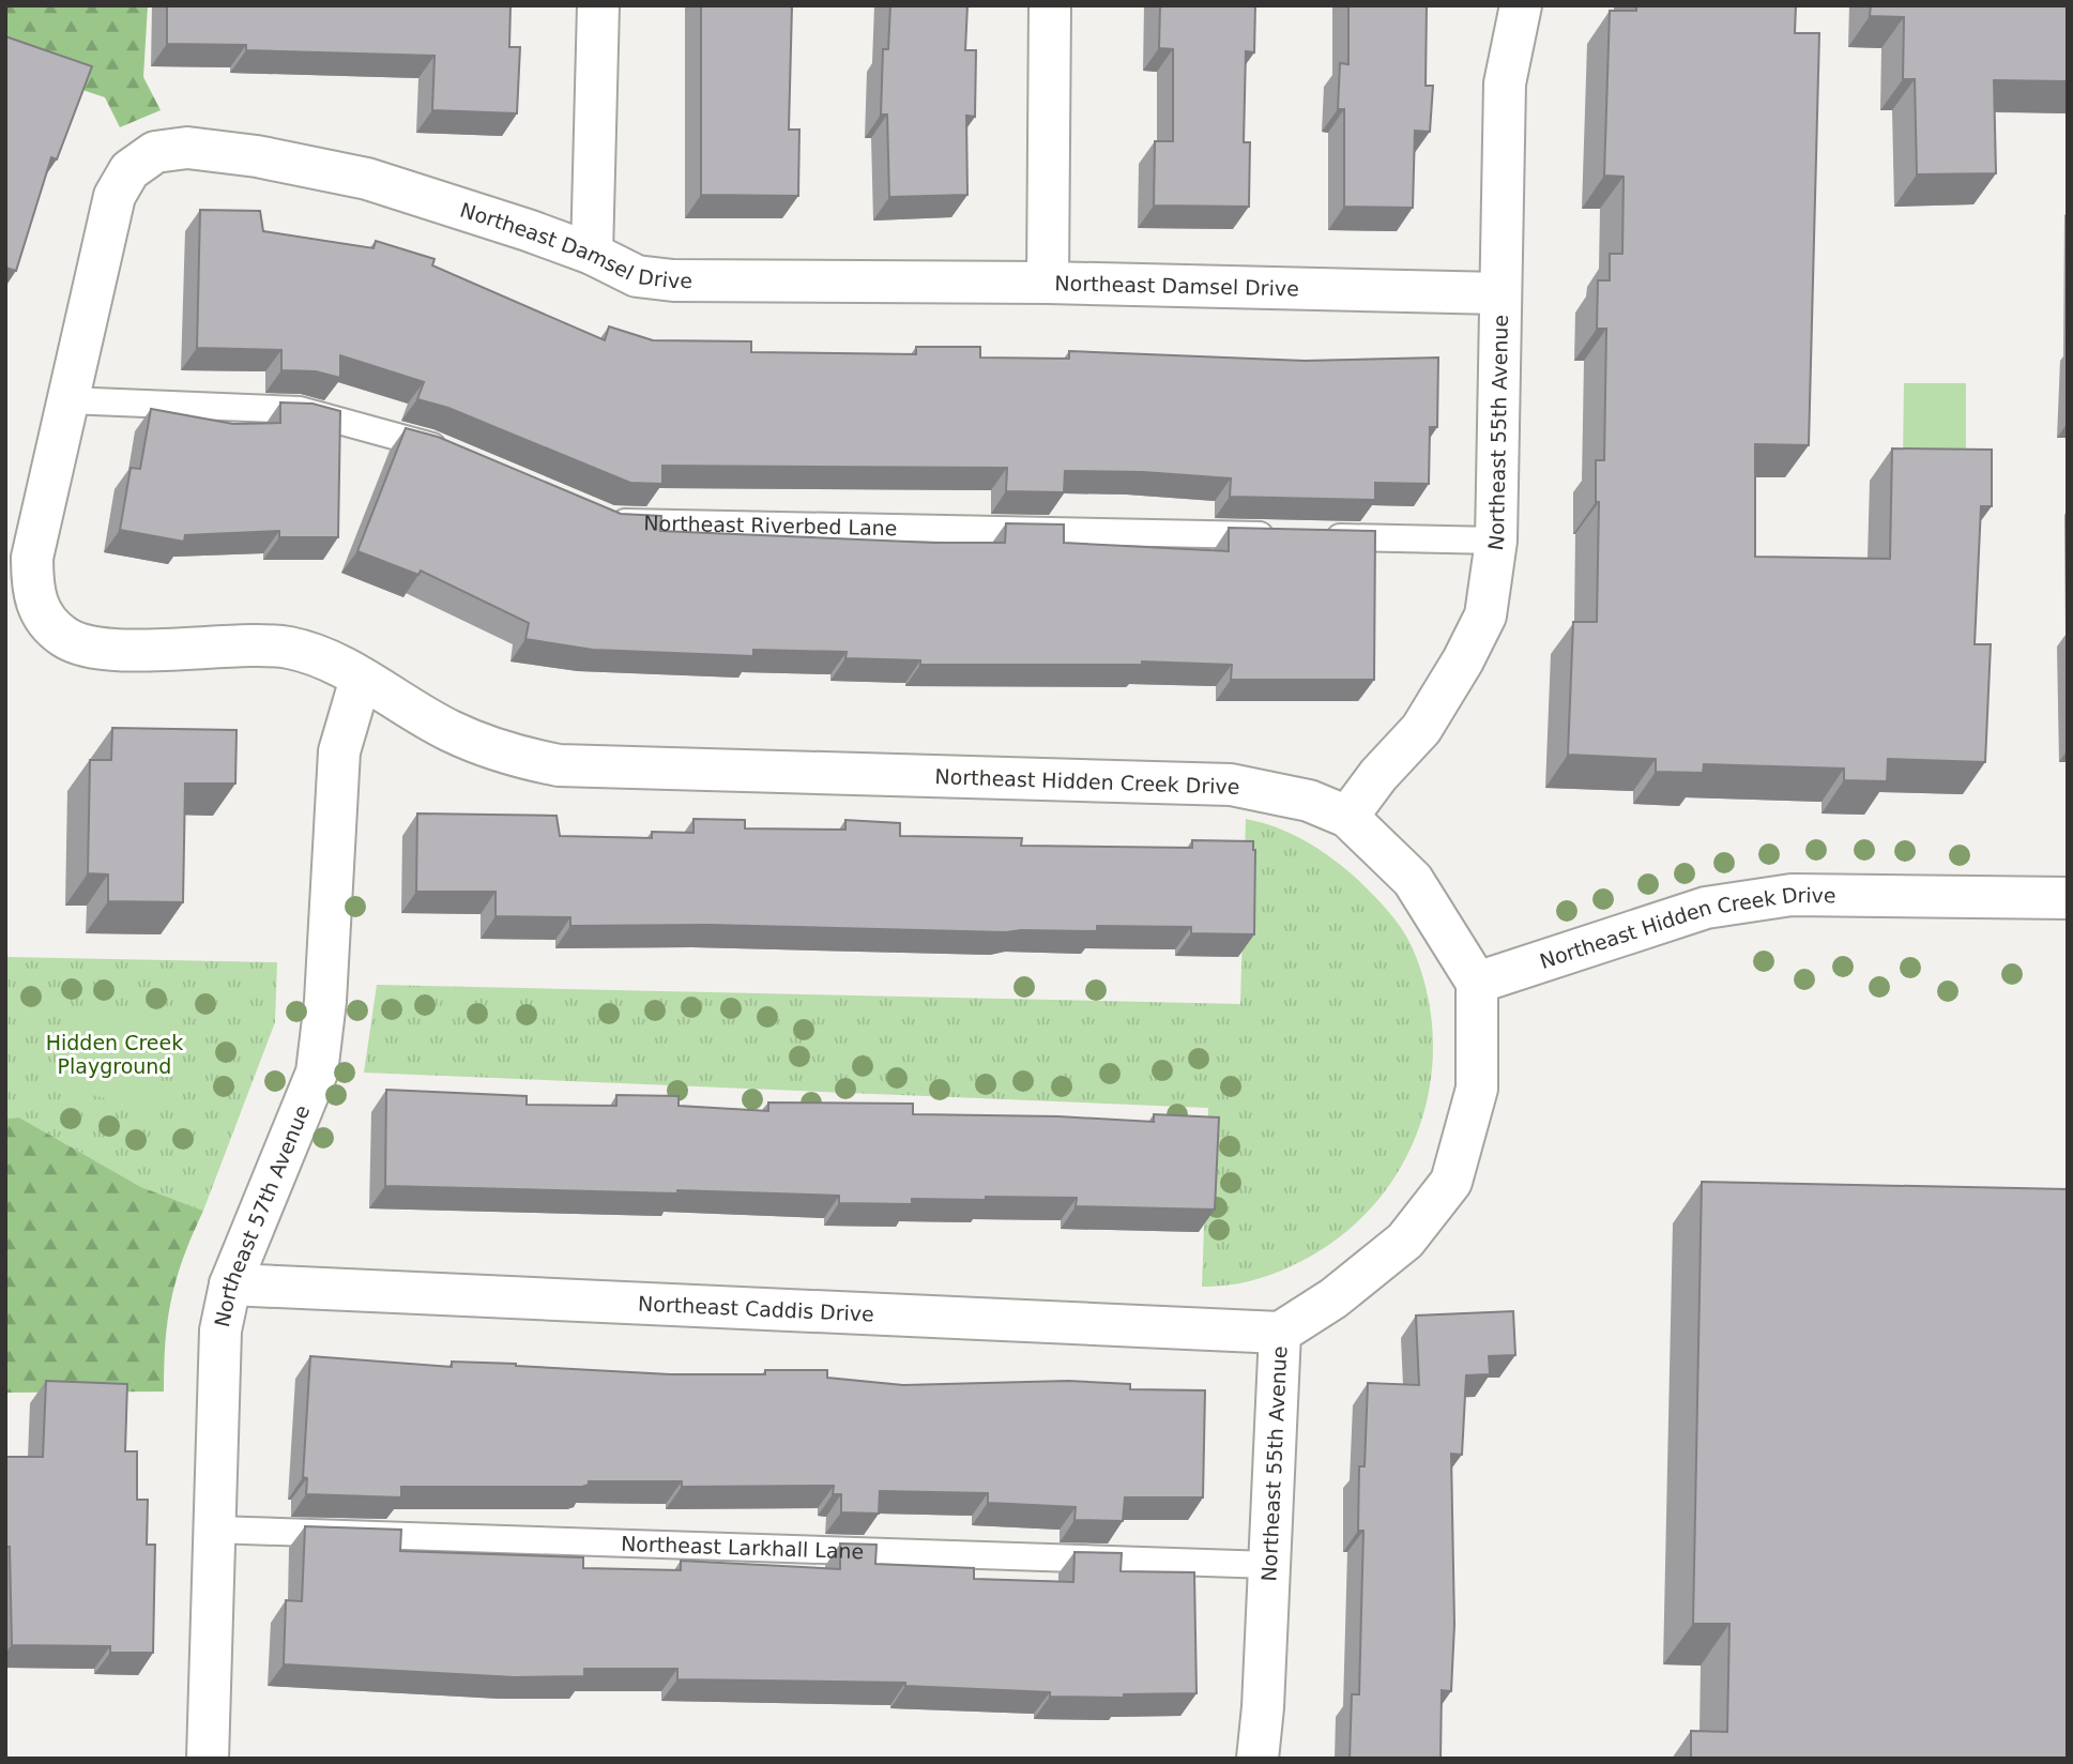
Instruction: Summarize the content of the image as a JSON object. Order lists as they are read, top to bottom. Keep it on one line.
{"streets":{"street":["Northeast Damsel Drive","Northeast 55th Avenue","Northeast Hidden Creek Drive","Northeast 57th Avenue","Northeast Caddis Drive"],"lane":["Northeast Riverbed Lane","Northeast Larkhall Lane"]},"crossings":[["Northeast Damsel Drive","Northeast 55th Avenue"],["Northeast Damsel Drive","Northeast Hidden Creek Drive"],["Northeast 55th Avenue","Northeast Hidden Creek Drive"],["Northeast 55th Avenue","Northeast Caddis Drive"],["Northeast 55th Avenue","Northeast Larkhall Lane"],["Northeast Hidden Creek Drive","Northeast 57th Avenue"],["Northeast 57th Avenue","Northeast Caddis Drive"],["Northeast 57th Avenue","Northeast Larkhall Lane"]],"parks":["Hidden Creek Playground"]}
